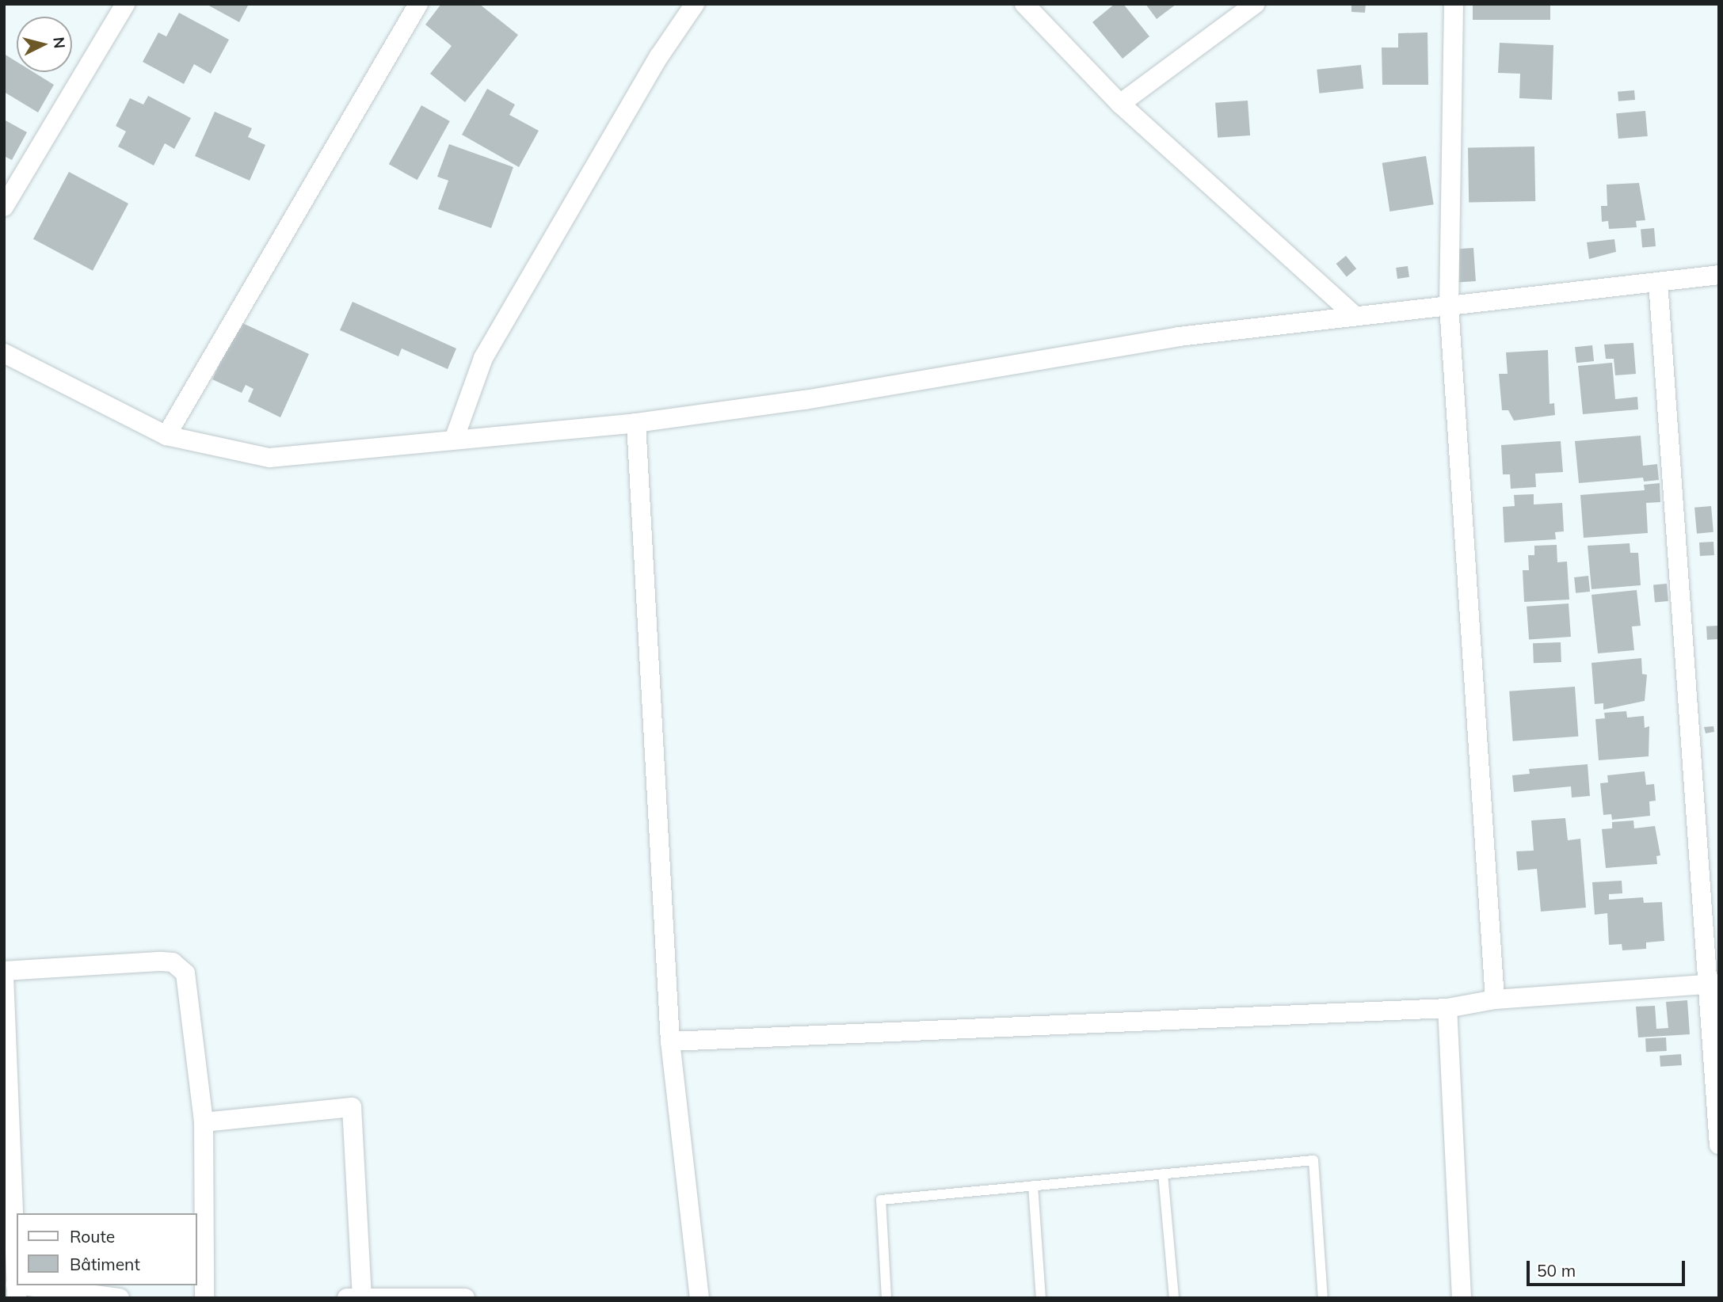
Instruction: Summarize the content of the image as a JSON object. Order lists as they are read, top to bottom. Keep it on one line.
{"legend":["Route","Bâtiment"],"scale_bar":"50 m","north":"right"}
